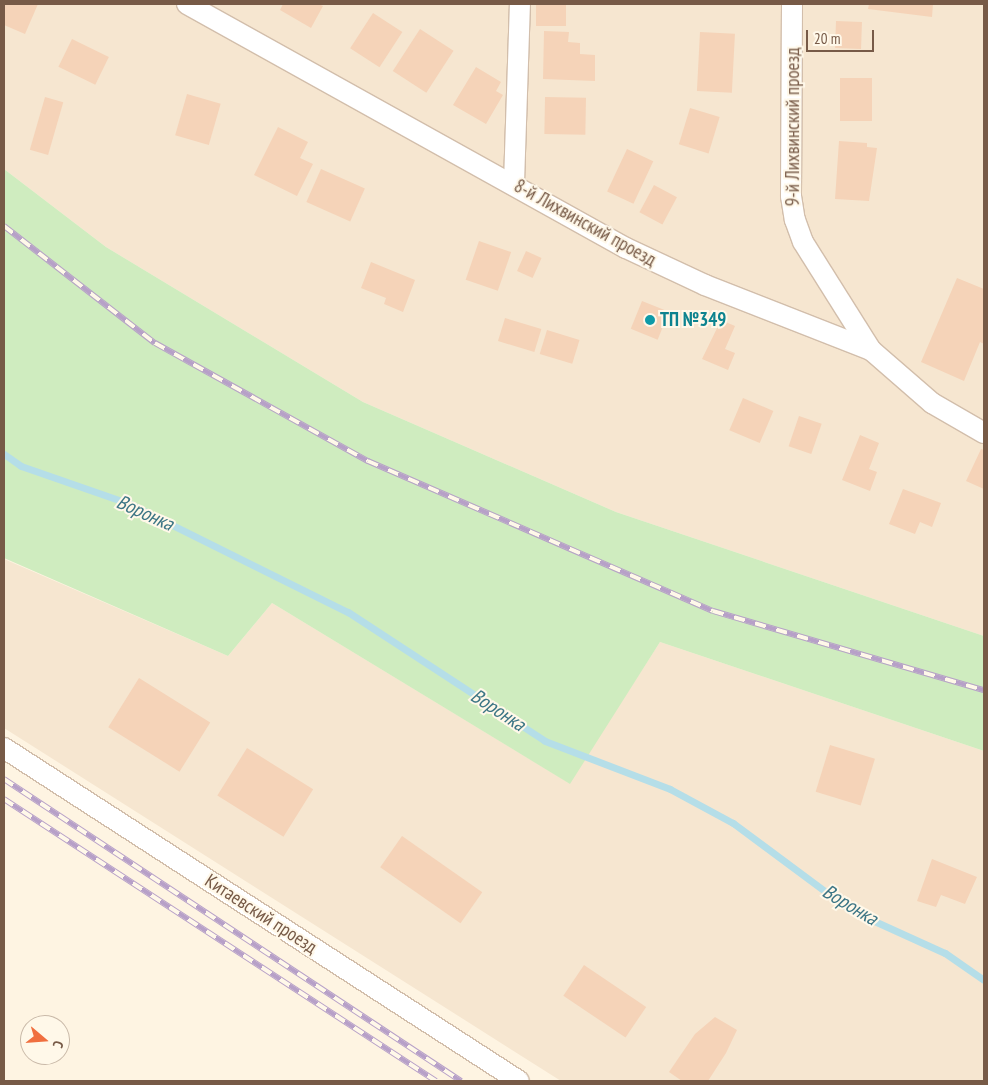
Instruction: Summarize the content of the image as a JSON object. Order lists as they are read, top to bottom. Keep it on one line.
{"streets":{"street":["9-й Лихвинский проезд","8-й Лихвинский проезд","Китаевский проезд"]},"crossings":[["9-й Лихвинский проезд","8-й Лихвинский проезд"]],"water":["Воронка"],"places":["ТП №349"],"scale_bar":"20 m","north":"right"}
